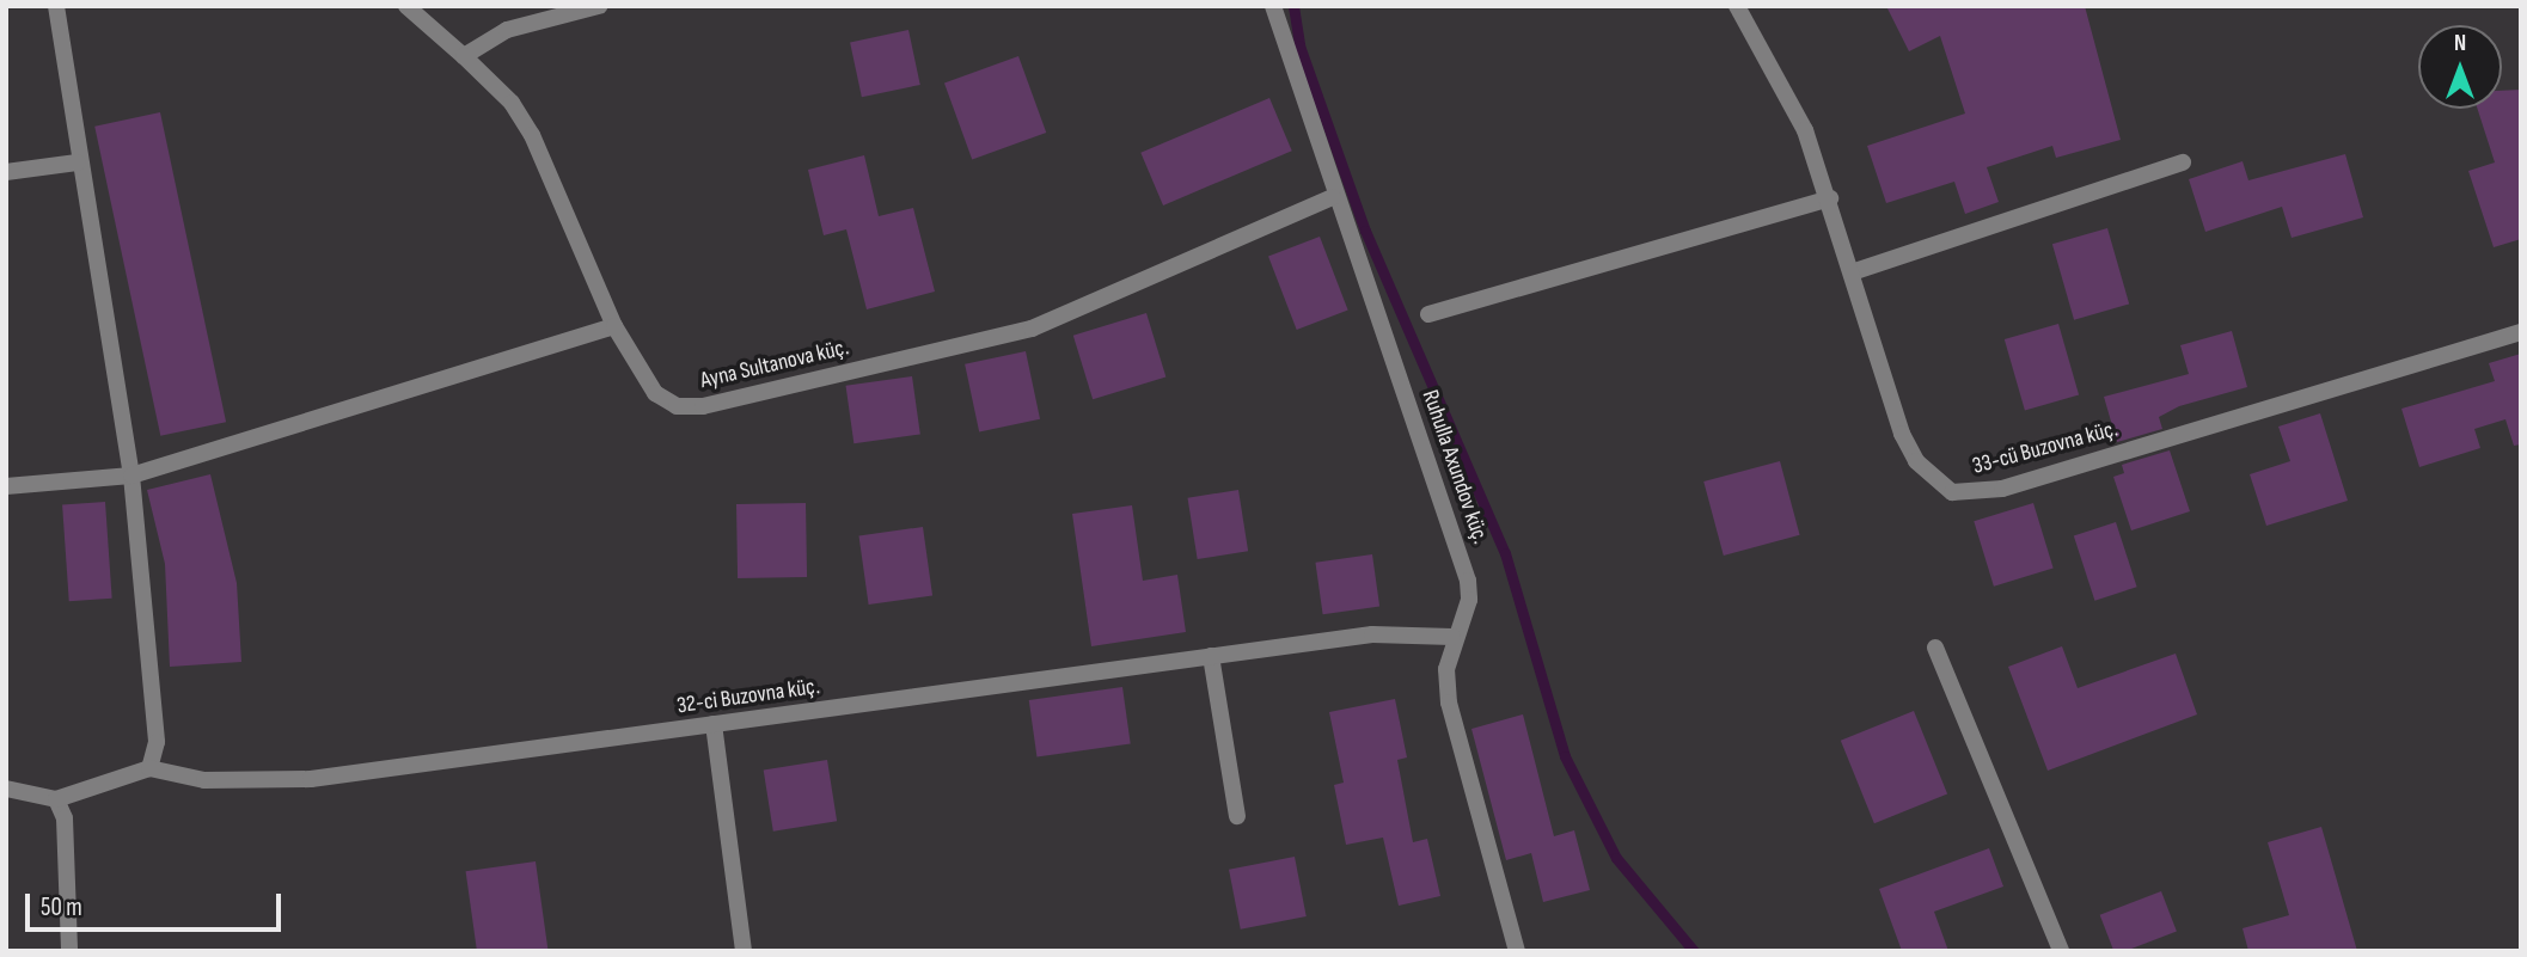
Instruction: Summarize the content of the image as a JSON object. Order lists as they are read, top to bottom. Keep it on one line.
{"streets":{"street":["Ayna Sultanova küç.","33-cü Buzovna küç.","Ruhulla Axundov küç.","32-ci Buzovna küç."]},"crossings":[["Ayna Sultanova küç.","Ruhulla Axundov küç."],["Ruhulla Axundov küç.","32-ci Buzovna küç."]],"scale_bar":"50 m","north":"top"}
